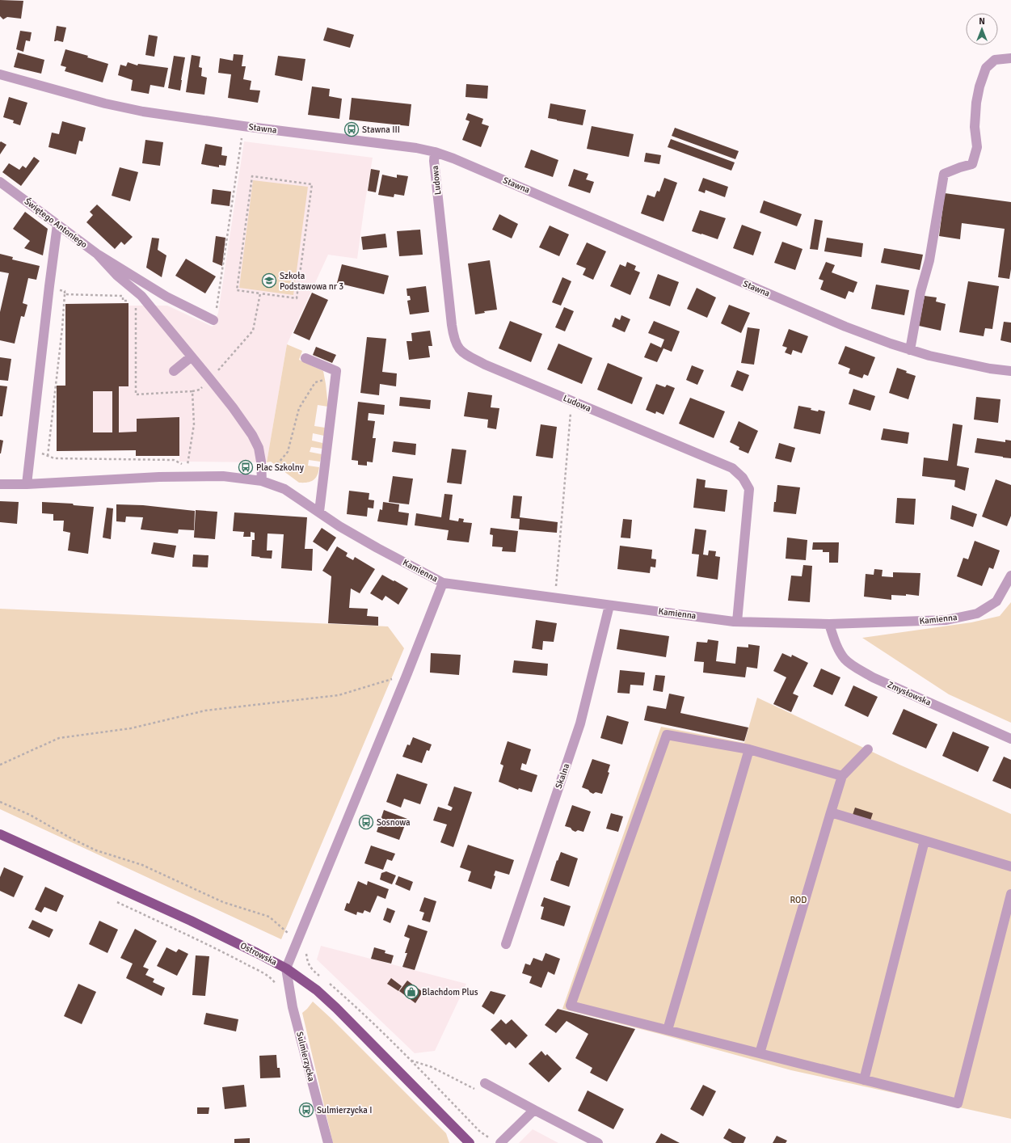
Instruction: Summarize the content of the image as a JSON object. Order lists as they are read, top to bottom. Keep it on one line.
{"streets":{"main road":["Ostrowska"],"street":["Stawna","Ludowa","Świętego Antoniego","Kamienna","Zmysłowska","Skalna","Sulmierzycka"]},"crossings":[["Stawna","Ludowa"],["Ludowa","Kamienna"],["Kamienna","Zmysłowska"],["Kamienna","Skalna"],["Ostrowska","Sulmierzycka"]],"parks":["ROD"],"places":{"bus stop":["Stawna III","Plac Szkolny","Sosnowa","Sulmierzycka I"],"school or university":["Szkoła Podstawowa nr 3"],"shop":["Blachdom Plus"]},"north":"top"}
